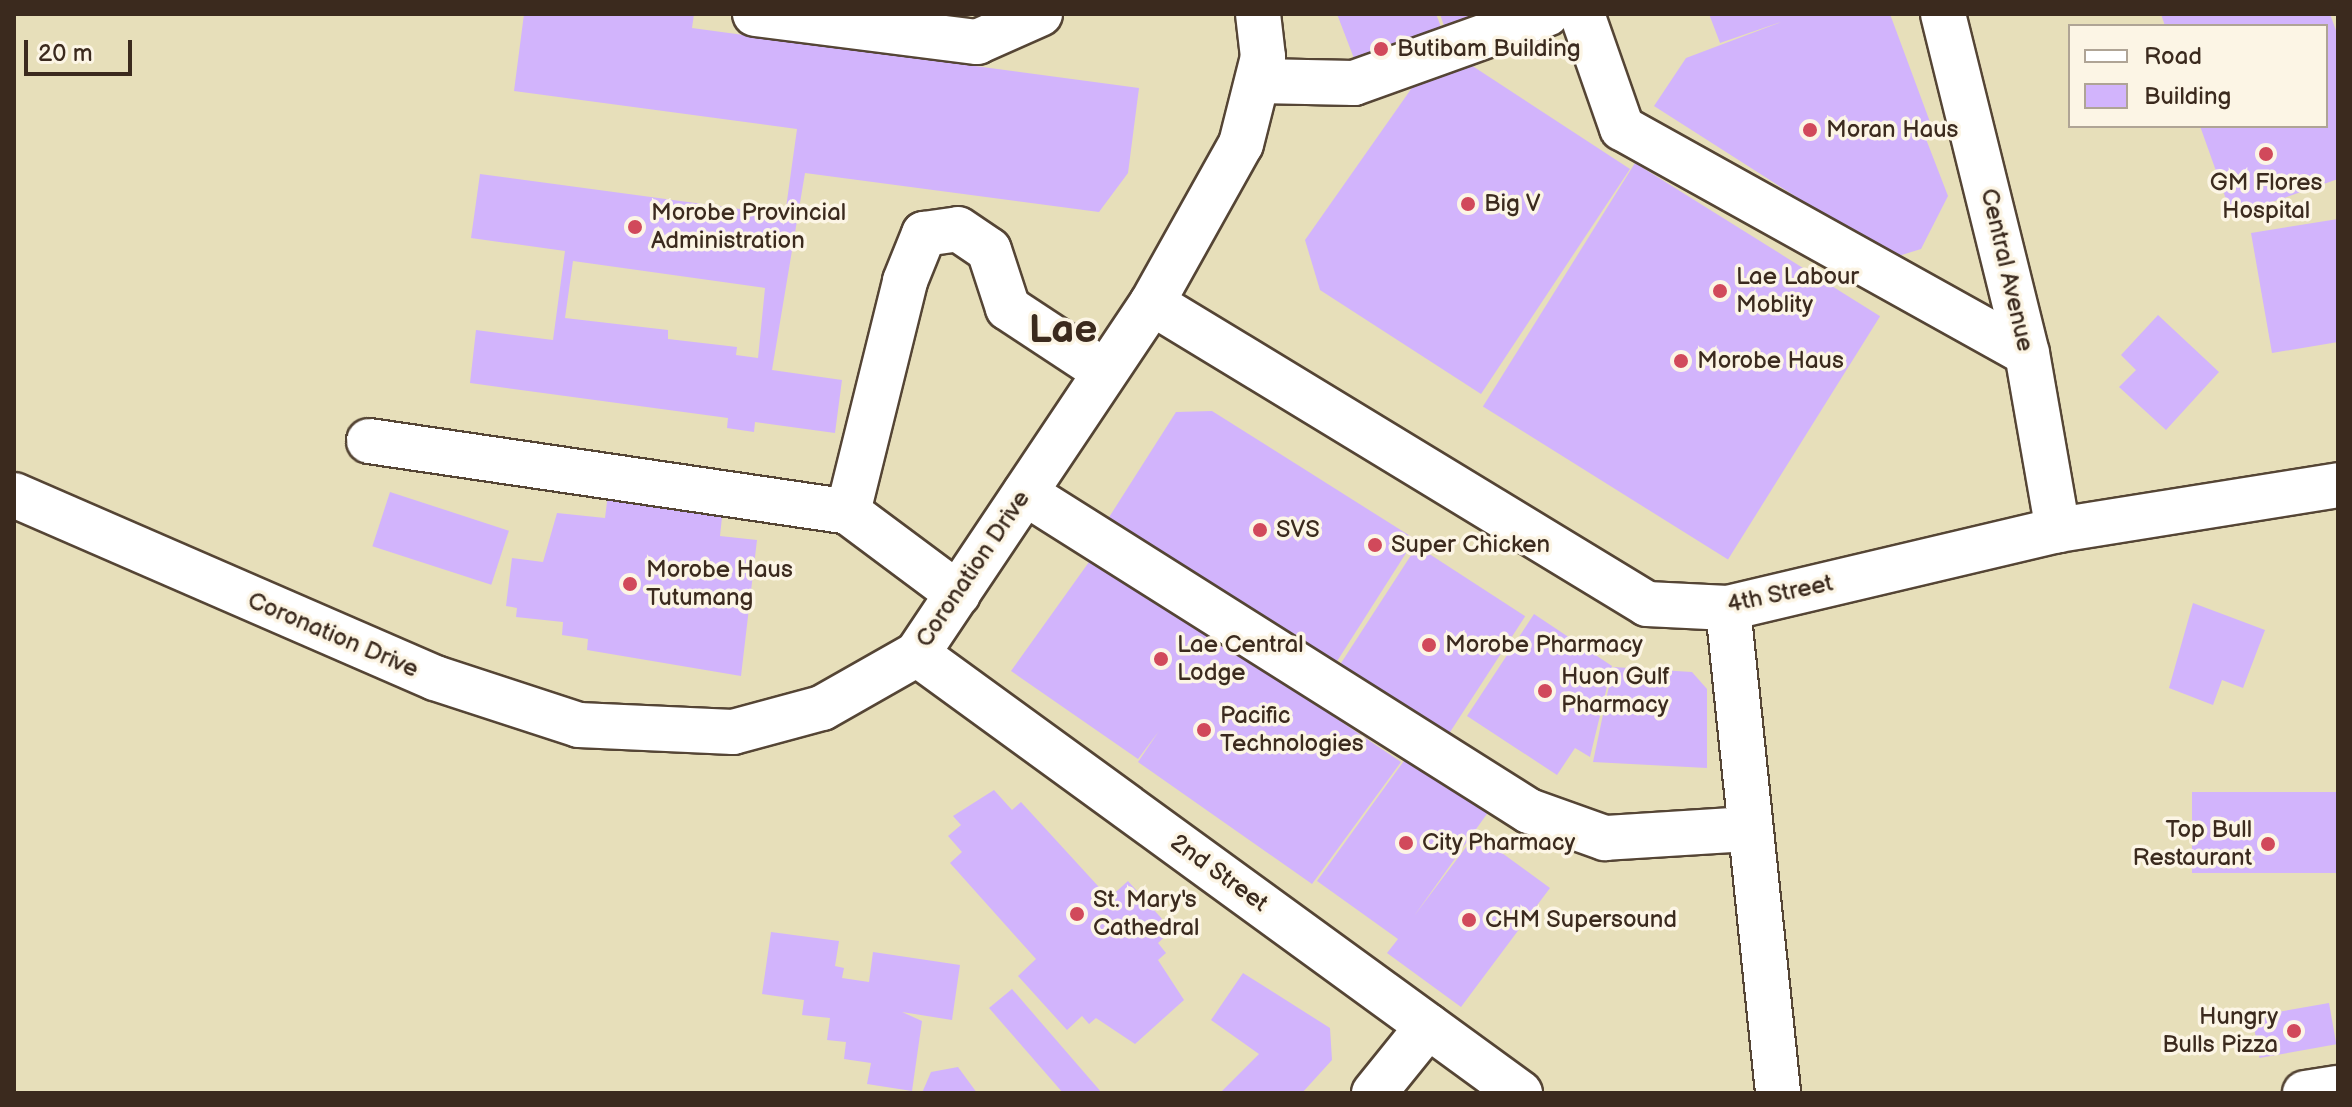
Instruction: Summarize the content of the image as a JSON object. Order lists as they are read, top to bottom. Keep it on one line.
{"streets":{"street":["Central Avenue","Coronation Drive","4th Street","2nd Street"]},"crossings":[["Central Avenue","4th Street"],["Coronation Drive","4th Street"],["Coronation Drive","2nd Street"]],"districts":["Lae"],"places":["Butibam Building","Moran Haus","GM Flores Hospital","Big V","Morobe Provincial Administration","Lae Labour Moblity","Morobe Haus","SVS","Super Chicken","Morobe Haus Tutumang","Morobe Pharmacy","Lae Central Lodge","Huon Gulf Pharmacy","Pacific Technologies","City Pharmacy","Top Bull Restaurant","St. Mary's Cathedral","CHM Supersound","Hungry Bulls Pizza"],"legend":["Road","Building"],"scale_bar":"20 m"}
